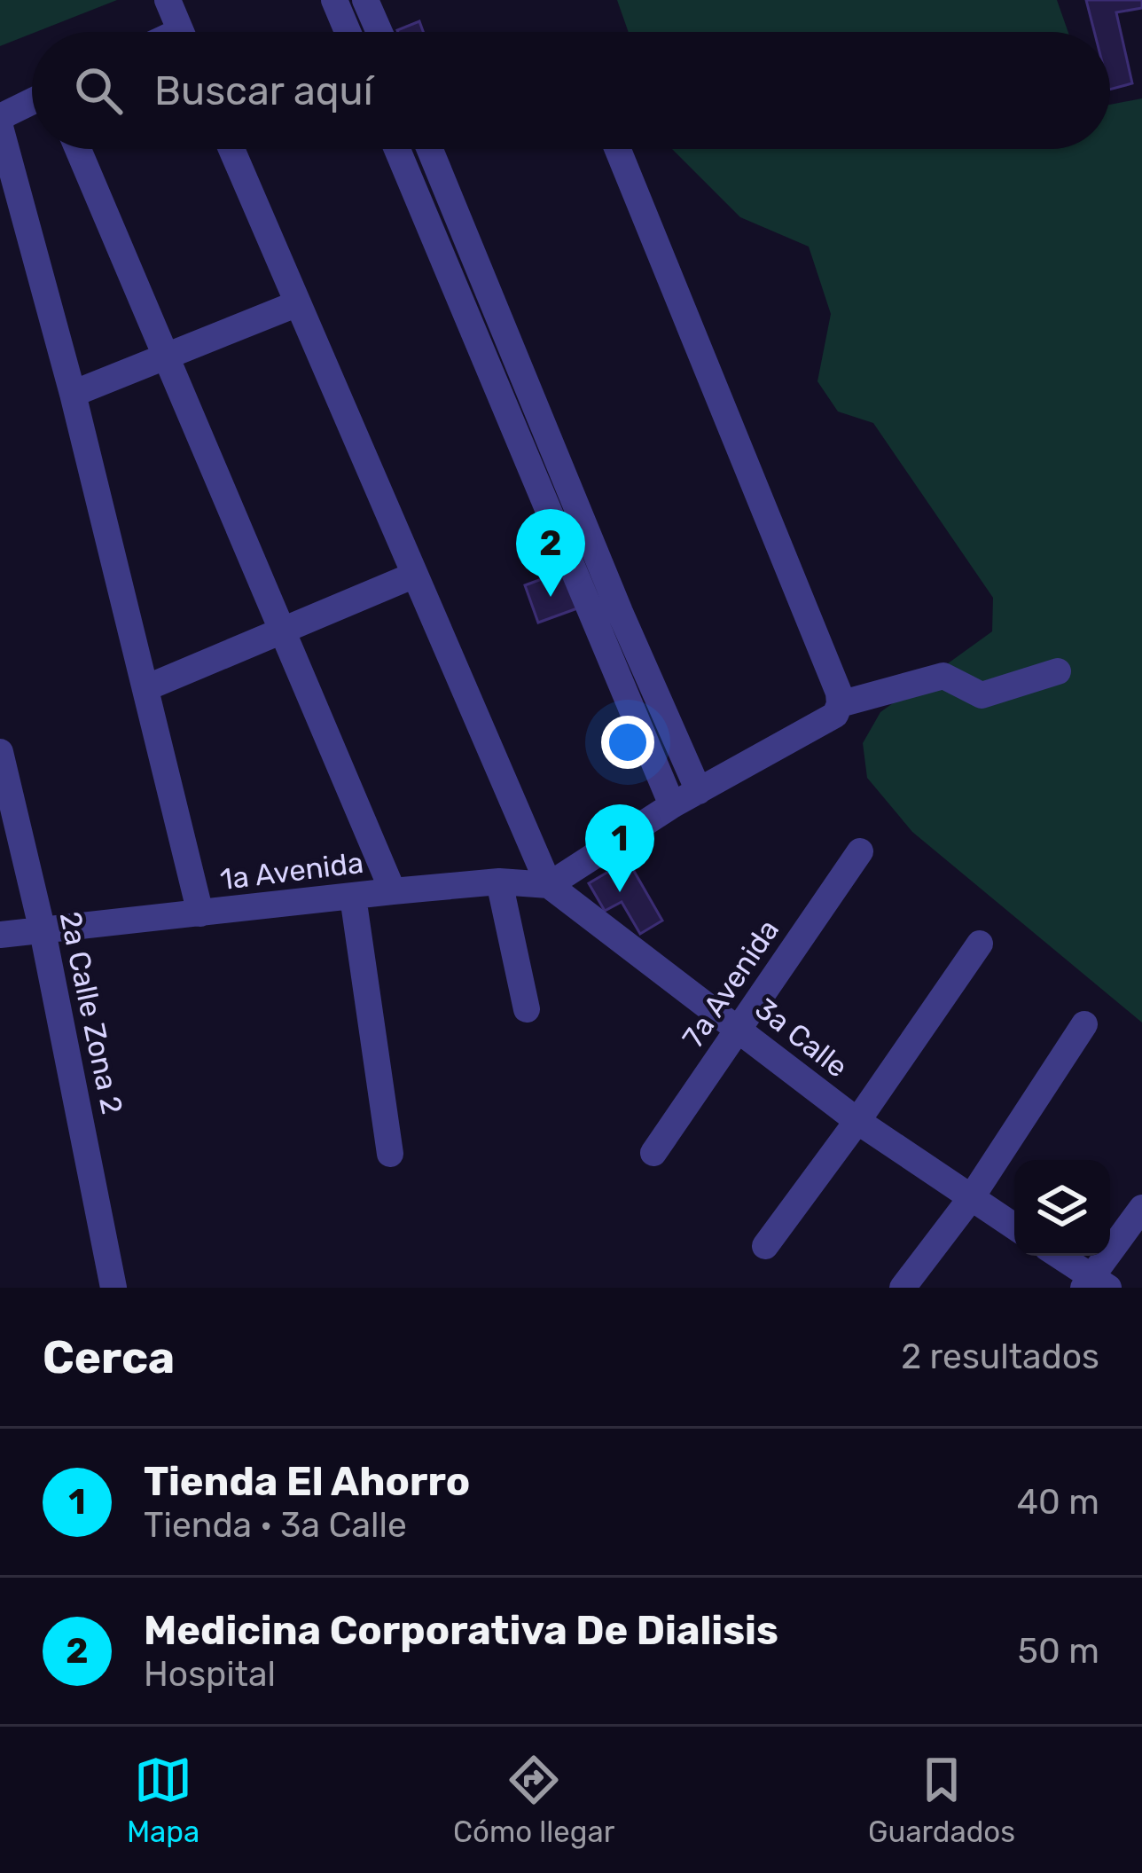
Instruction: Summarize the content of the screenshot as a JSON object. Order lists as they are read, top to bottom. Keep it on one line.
{"streets":{"street":["1a Avenida","7a Avenida","2a Calle Zona 2","3a Calle"]},"crossings":[["1a Avenida","2a Calle Zona 2"],["1a Avenida","3a Calle"],["7a Avenida","3a Calle"]],"page":{"search":"Buscar aquí","pins":["2","1"],"heading":["Cerca","2 resultados"],"list":[{"mark":"1","name":"Tienda El Ahorro","note":"Tienda · 3a Calle","value":"40 m"},{"mark":"2","name":"Medicina Corporativa De Dialisis","note":"Hospital","value":"50 m"}],"nav":["Mapa","Cómo llegar","Guardados"]}}
